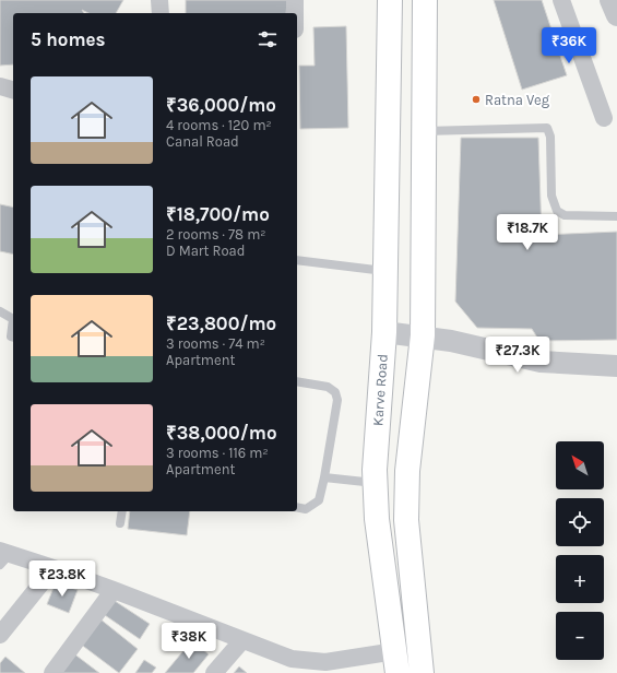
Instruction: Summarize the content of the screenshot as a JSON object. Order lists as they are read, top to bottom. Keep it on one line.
{"streets":{"main road":["Karve Road"]},"places":["Ratna Veg"],"north":"top left","page":{"heading":"5 homes","price":["₹36K","₹18.7K","₹27.3K","₹23.8K","₹38K"],"list":[{"name":"₹36,000/mo","note":"4 rooms · 120 m² · Canal Road"},{"name":"₹18,700/mo","note":"2 rooms · 78 m² · D Mart Road"},{"name":"₹23,800/mo","note":"3 rooms · 74 m² · Apartment"},{"name":"₹38,000/mo","note":"3 rooms · 116 m² · Apartment"}],"map_buttons":["+","−"]}}
